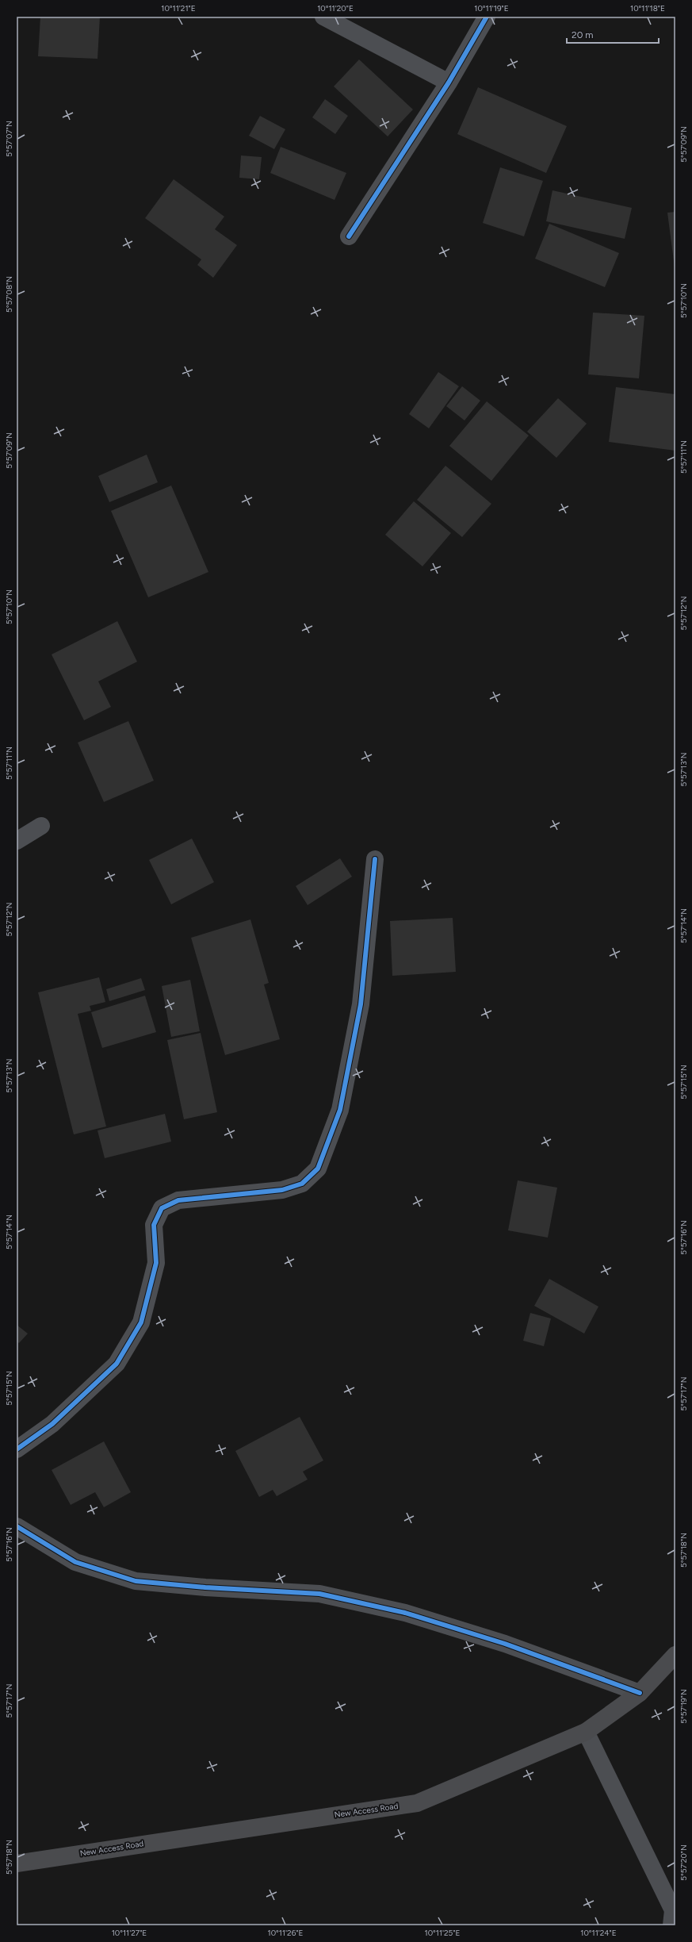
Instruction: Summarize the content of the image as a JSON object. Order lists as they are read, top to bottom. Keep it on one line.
{"streets":{"main road":["New Access Road"]},"scale_bar":"20 m","coordinates":["10°11'21\"E","10°11'20\"E","10°11'19\"E","10°11'18\"E","5°57'07\"N","5°57'09\"N","5°57'08\"N","5°57'10\"N","5°57'11\"N","5°57'12\"N","5°57'13\"N","5°57'14\"N","5°57'15\"N","5°57'16\"N","5°57'17\"N","5°57'18\"N","5°57'19\"N","5°57'20\"N","10°11'27\"E","10°11'26\"E","10°11'25\"E","10°11'24\"E"]}
